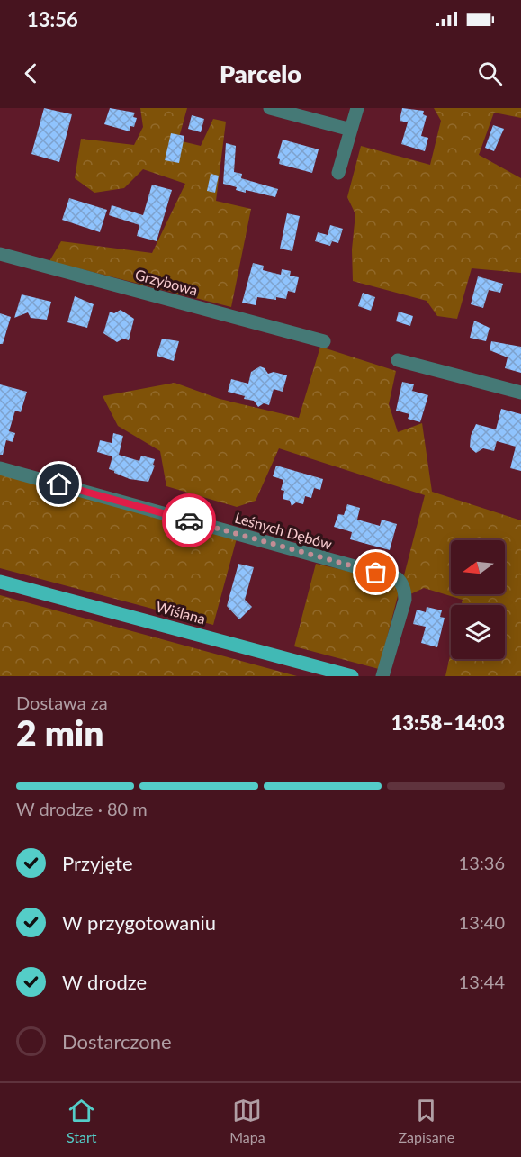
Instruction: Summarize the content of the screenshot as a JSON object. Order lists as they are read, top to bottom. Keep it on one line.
{"streets":{"main road":["Wiślana"],"street":["Grzybowa","Leśnych Dębów"]},"north":"left","page":{"status":"13:56","header":"Parcelo","heading":["2 min","Dostawa za","13:58–14:03"],"bar":"W drodze · 80 m","list":[["Przyjęte","13:36"],["W przygotowaniu","13:40"],["W drodze","13:44"],"Dostarczone"],"tabs":["Start","Mapa","Zapisane"]}}
